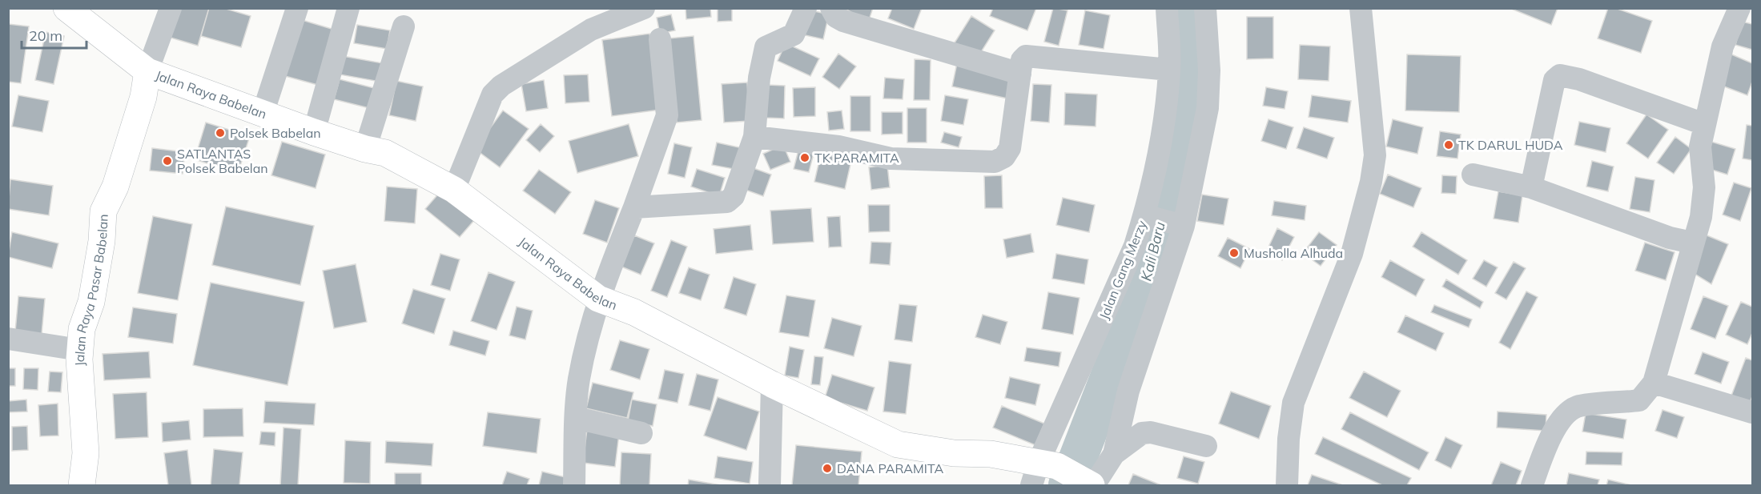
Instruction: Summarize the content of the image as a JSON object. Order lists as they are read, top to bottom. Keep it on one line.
{"streets":{"main road":["Jalan Raya Babelan","Jalan Raya Pasar Babelan"],"street":["Jalan Gang Merzy"]},"crossings":[["Jalan Raya Babelan","Jalan Gang Merzy"],["Jalan Raya Babelan","Jalan Raya Pasar Babelan"]],"water":["Kali Baru"],"places":["Polsek Babelan","TK DARUL HUDA","TK PARAMITA","SATLANTAS Polsek Babelan","Musholla Alhuda","DANA PARAMITA"],"scale_bar":"20 m"}
